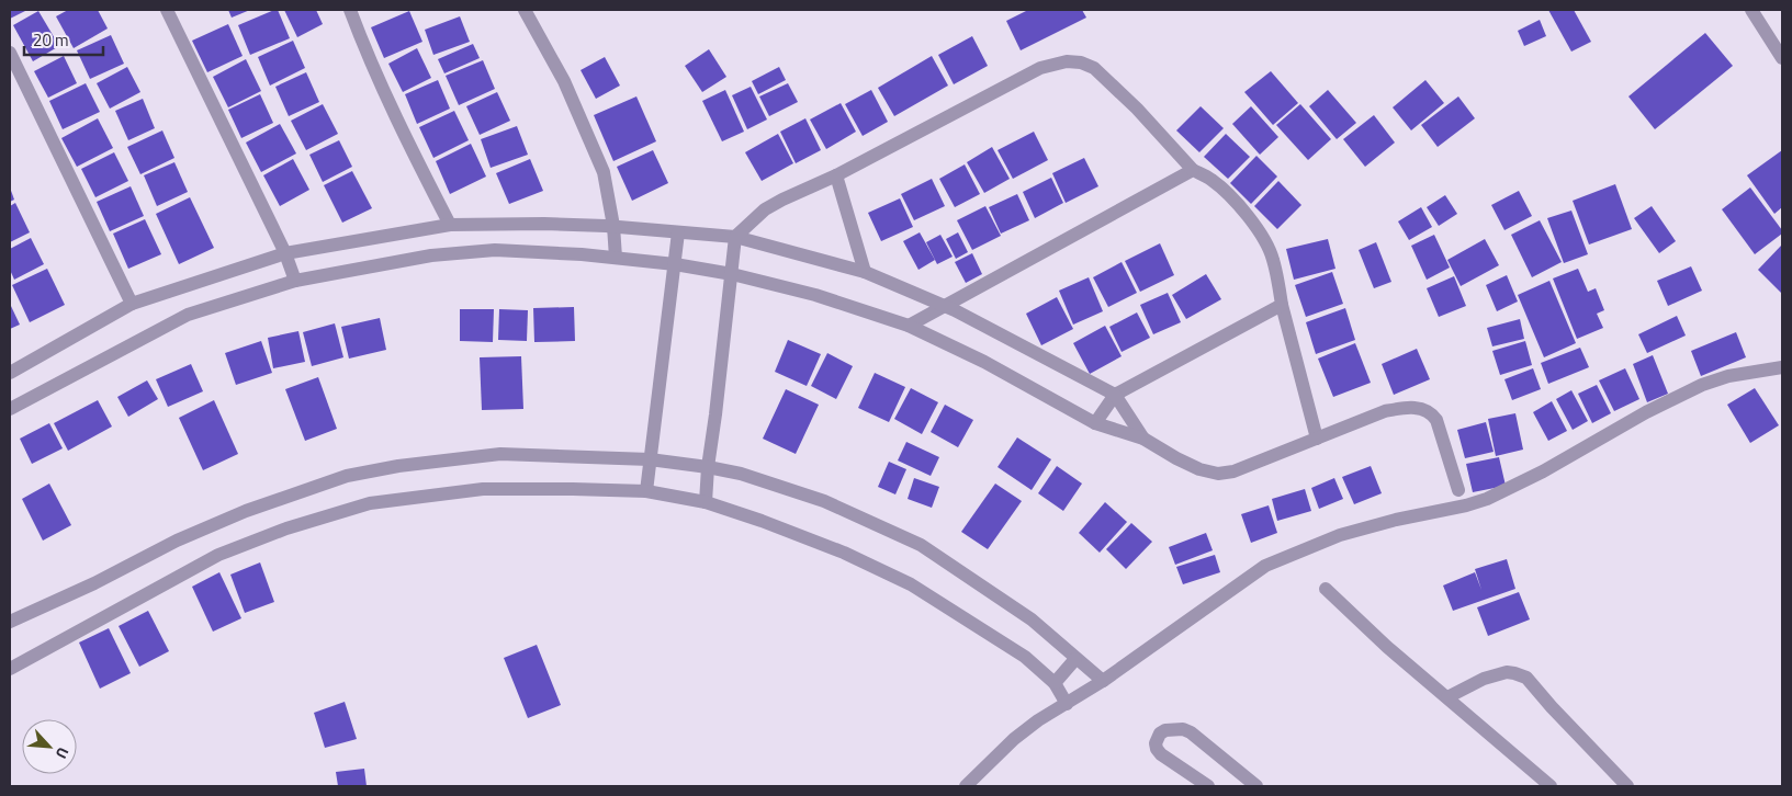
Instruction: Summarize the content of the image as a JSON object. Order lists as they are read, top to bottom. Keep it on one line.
{"scale_bar":"20 m","north":"bottom right"}
